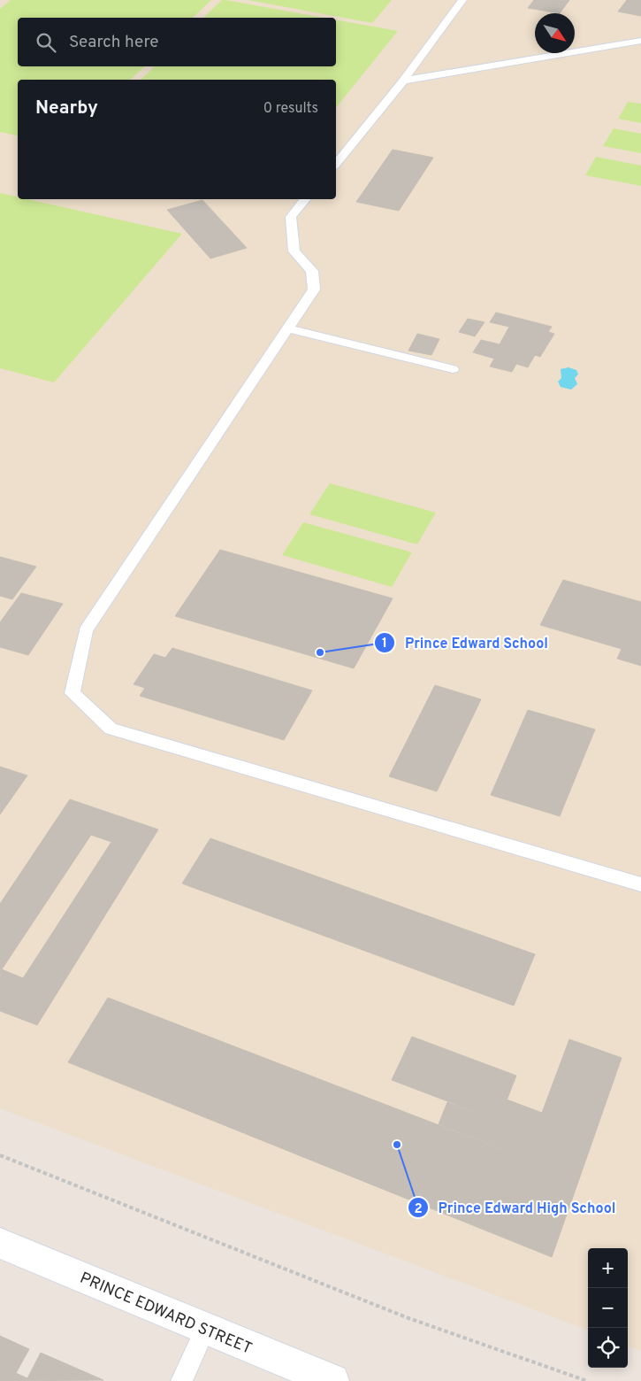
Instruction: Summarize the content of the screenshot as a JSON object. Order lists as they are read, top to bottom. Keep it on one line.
{"streets":{"main road":["PRINCE EDWARD STREET"]},"places":["Prince Edward School","Prince Edward High School"],"north":"bottom right","page":{"search":"Search here","heading":["Nearby","0 results"],"map_buttons":["+","−"]}}
